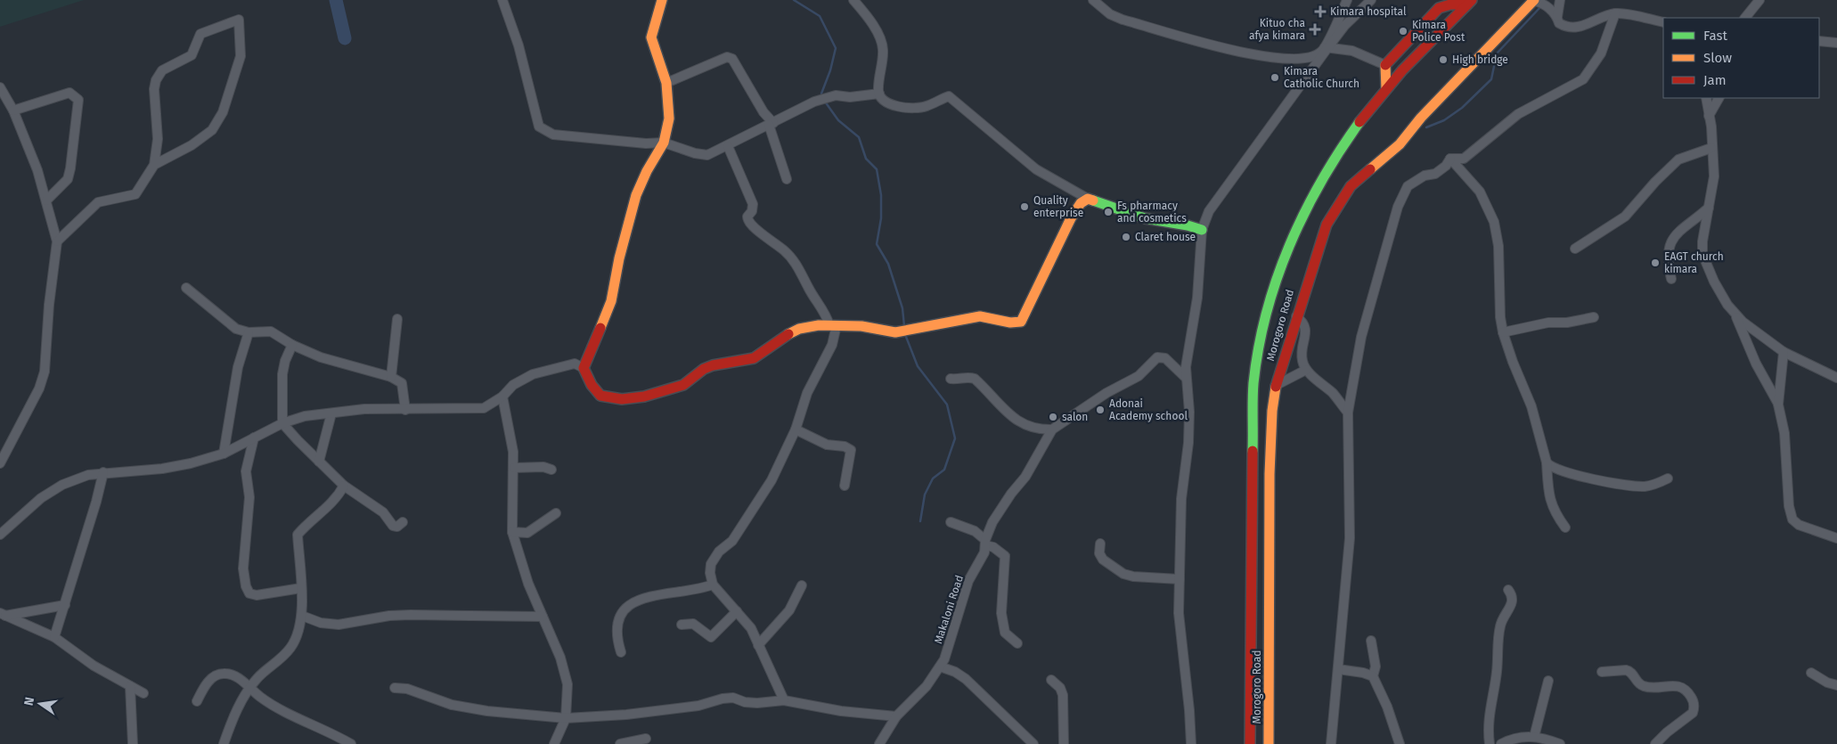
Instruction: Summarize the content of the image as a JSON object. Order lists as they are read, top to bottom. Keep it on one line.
{"streets":{"main road":["Morogoro Road"],"street":["Makaloni Road"]},"places":{"health":["Kimara hospital","Kituo cha afya kimara"],"other":["Kimara Police Post","High bridge","Kimara Catholic Church","Quality enterprise","Fs pharmacy and cosmetics","Claret house","EAGT church kimara","Adonai Academy school","salon"]},"legend":["Fast","Slow","Jam"],"north":"left"}
